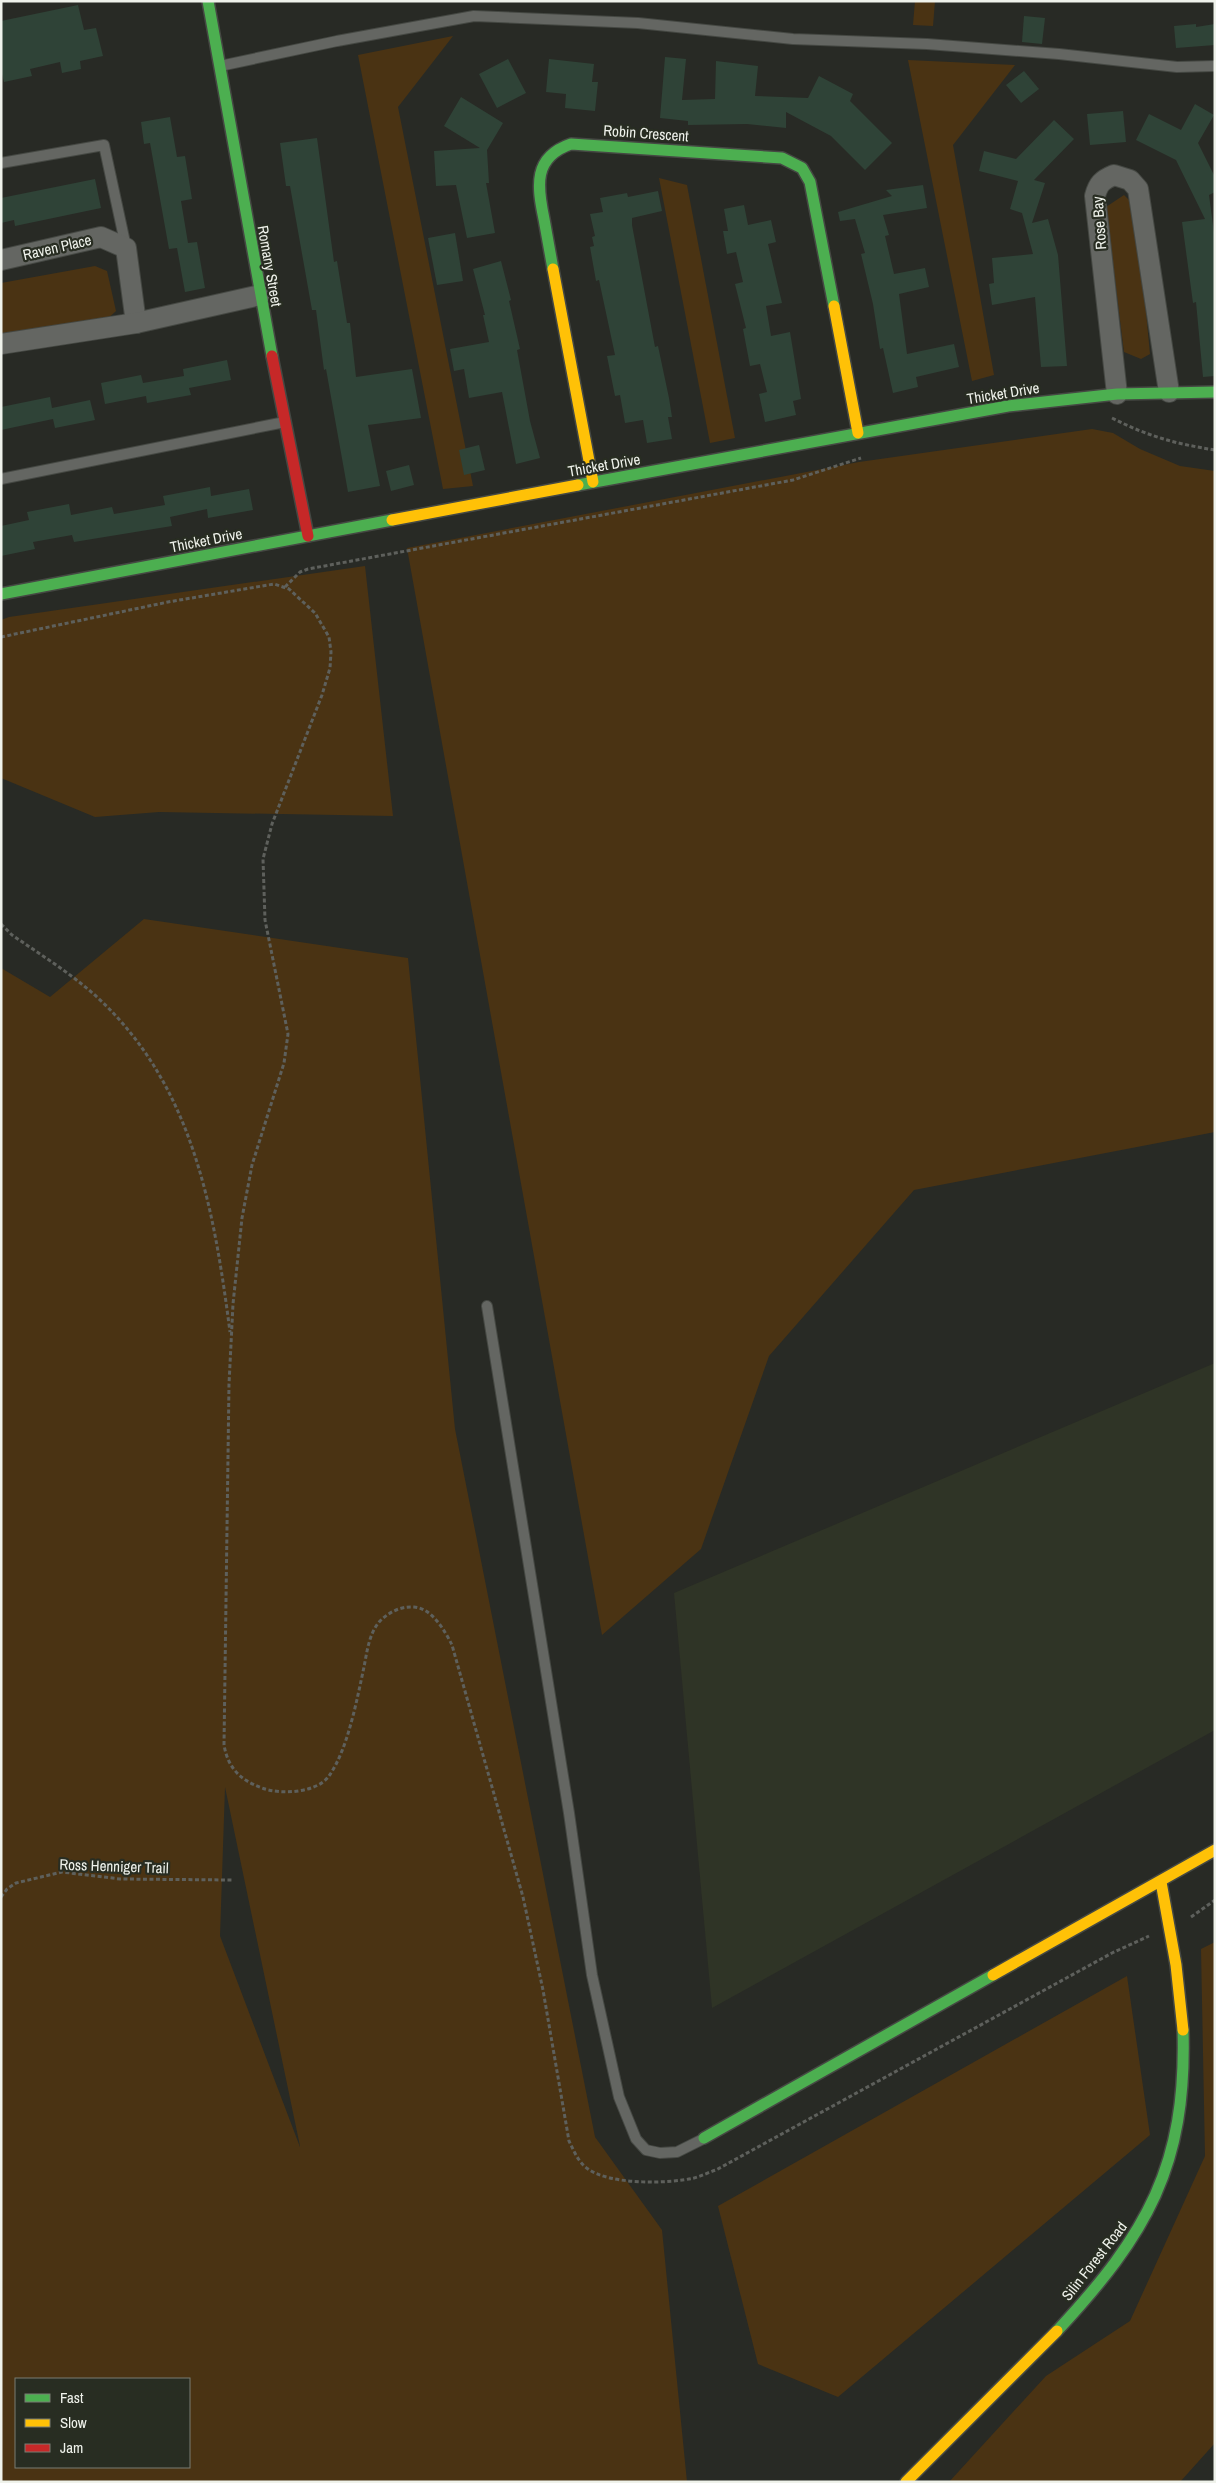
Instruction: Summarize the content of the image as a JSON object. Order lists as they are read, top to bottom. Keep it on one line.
{"streets":{"street":["Robin Crescent","Rose Bay","Raven Place","Romany Street","Thicket Drive","Silin Forest Road"],"path":["Ross Henniger Trail"]},"crossings":[["Robin Crescent","Thicket Drive"],["Rose Bay","Thicket Drive"],["Romany Street","Thicket Drive"]],"legend":["Fast","Slow","Jam"]}
